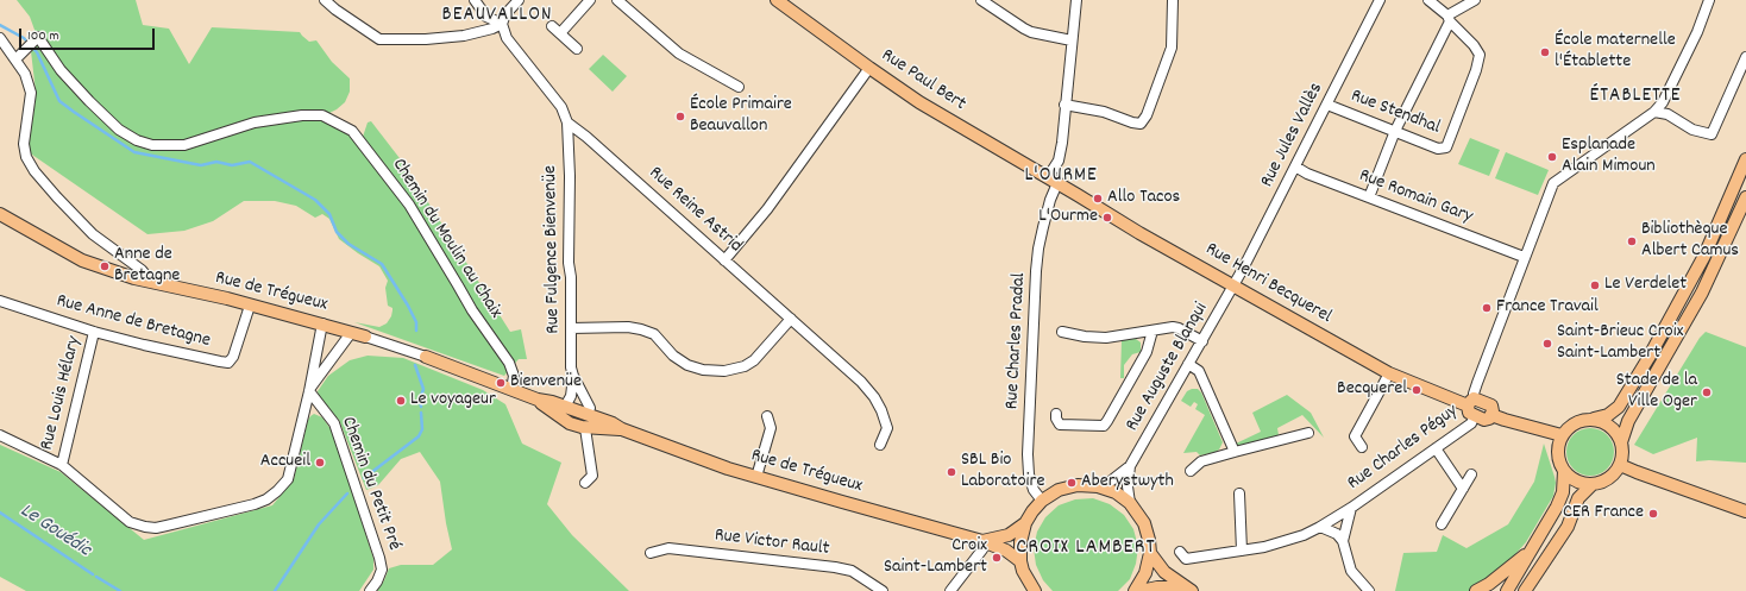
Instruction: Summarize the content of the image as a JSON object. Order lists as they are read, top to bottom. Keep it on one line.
{"streets":{"main road":["Rue Paul Bert","Rue Henri Becquerel","Rue de Trégueux"],"street":["Rue Stendhal","Rue Jules Vallès","Rue Romain Gary","Rue Reine Astrid","Chemin du Moulin au Chaix","Rue Fulgence Bienvenüe","Rue Anne de Bretagne","Rue Charles Pradal","Rue Auguste Blanqui","Rue Louis Hélary","Rue Charles Péguy","Chemin du Petit Pré","Rue Victor Rault"]},"crossings":[["Rue Paul Bert","Rue Henri Becquerel"],["Rue Paul Bert","Rue Charles Pradal"],["Rue Stendhal","Rue Jules Vallès"],["Rue Jules Vallès","Rue Romain Gary"],["Rue Jules Vallès","Rue Henri Becquerel"],["Rue Jules Vallès","Rue Auguste Blanqui"],["Rue Reine Astrid","Rue Fulgence Bienvenüe"],["Chemin du Moulin au Chaix","Rue de Trégueux"],["Rue Fulgence Bienvenüe","Rue de Trégueux"],["Rue Henri Becquerel","Rue Charles Pradal"],["Rue Henri Becquerel","Rue Auguste Blanqui"],["Rue Henri Becquerel","Rue Charles Péguy"],["Rue de Trégueux","Rue Anne de Bretagne"],["Rue Anne de Bretagne","Rue Louis Hélary"]],"districts":["BEAUVALLON","ÉTABLETTE","L'OURME","CROIX LAMBERT"],"water":["Le Gouédic"],"places":["École maternelle l'Établette","École Primaire Beauvallon","Esplanade Alain Mimoun","Allo Tacos","L'Ourme","Bibliothèque Albert Camus","Anne de Bretagne","Le Verdelet","France Travail","Saint-Brieuc Croix Saint-Lambert","Bienvenüe","Becquerel","Stade de la Ville Oger","Le voyageur","Accueil","SBL Bio Laboratoire","Aberystwyth","CER France","Croix Saint-Lambert"],"scale_bar":"100 m"}
